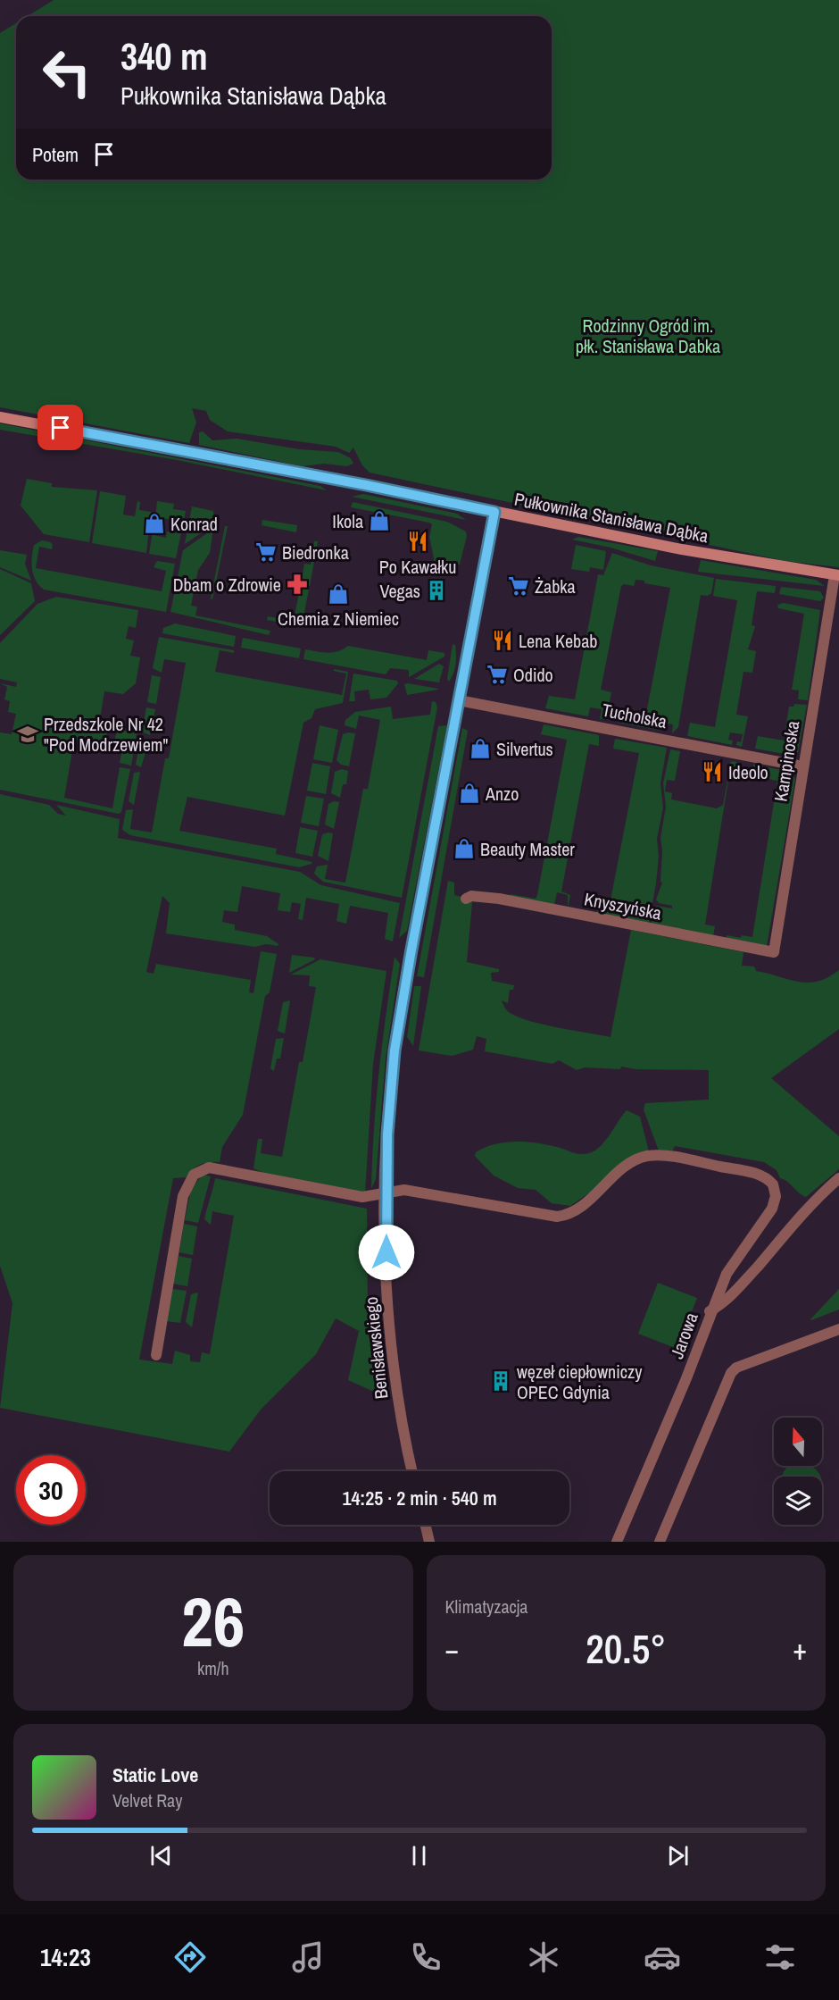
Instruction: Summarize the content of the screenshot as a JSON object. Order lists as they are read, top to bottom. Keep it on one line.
{"streets":{"street":["Pułkownika Stanisława Dąbka","Tucholska","Kampinoska","Knyszyńska","Jarowa","Benisławskiego"]},"crossings":[["Pułkownika Stanisława Dąbka","Kampinoska"],["Pułkownika Stanisława Dąbka","Benisławskiego"],["Tucholska","Kampinoska"],["Tucholska","Benisławskiego"],["Kampinoska","Knyszyńska"]],"parks":["Rodzinny Ogród im. płk. Stanisława Dabka"],"places":{"shop":["Ikola","Konrad","Chemia z Niemiec","Silvertus","Anzo","Beauty Master"],"restaurant":["Po Kawałku","Lena Kebab","Ideolo"],"supermarket":["Biedronka","Żabka","Odido"],"pharmacy":["Dbam o Zdrowie"],"building":["Vegas","węzeł ciepłowniczy OPEC Gdynia"],"school or university":["Przedszkole Nr 42 \"Pod Modrzewiem\""]},"north":"top","page":{"turn":["340 m","Pułkownika Stanisława Dąbka"],"then":"Potem","limit":"30","trip":"14:25 · 2 min · 540 m","tile":[["26","km/h"],"Klimatyzacja"],"heat":["−","20.5°","+"],"song":["Static Love","Velvet Ray"],"tabs":"14:23"}}
